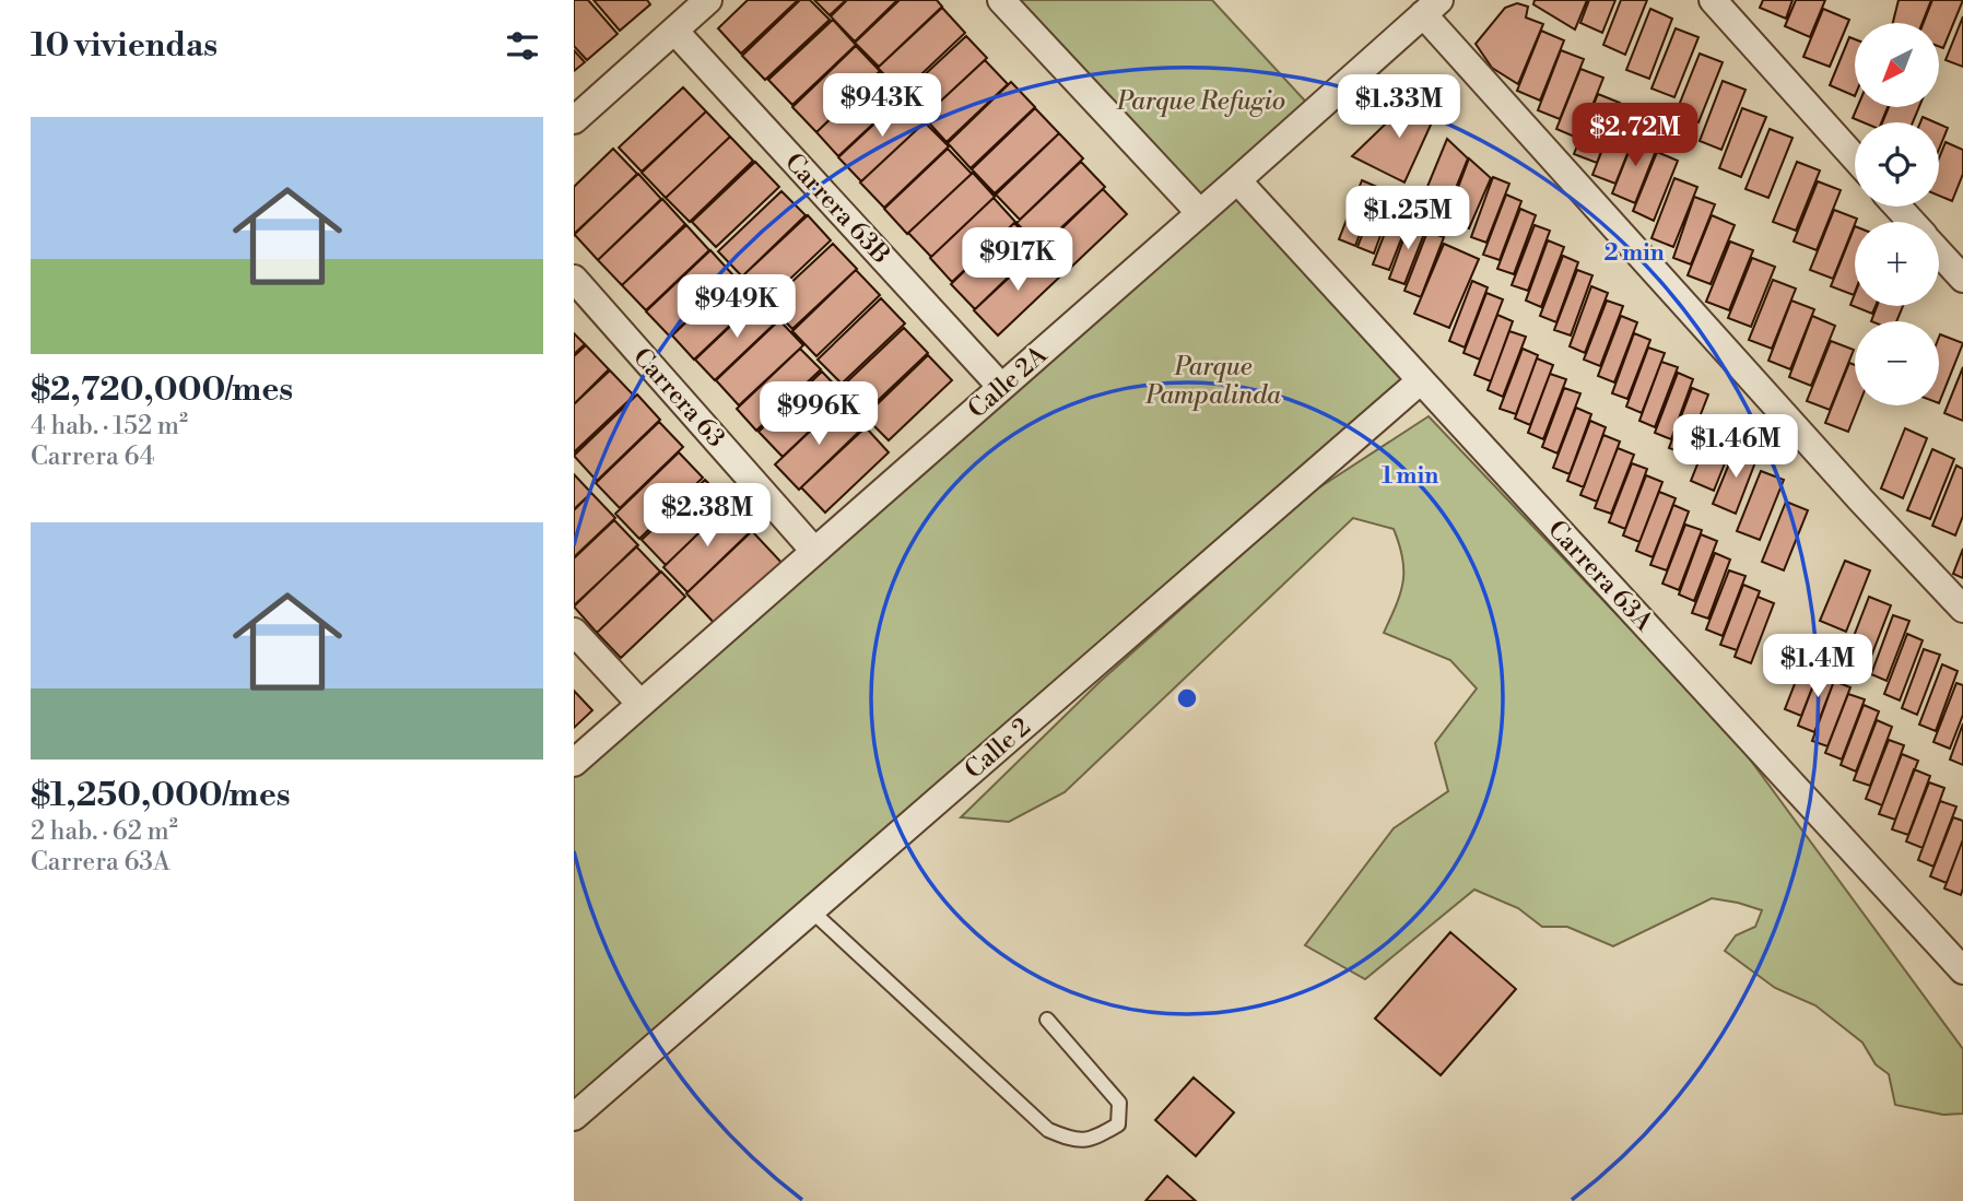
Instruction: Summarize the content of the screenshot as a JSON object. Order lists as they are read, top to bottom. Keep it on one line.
{"streets":{"street":["Carrera 63B","Calle 2A","Carrera 63","Carrera 63A","Calle 2"]},"crossings":[["Carrera 63B","Calle 2A"],["Calle 2A","Carrera 63"],["Calle 2A","Carrera 63A"],["Carrera 63A","Calle 2"]],"parks":["Parque Refugio","Parque Pampalinda"],"north":"bottom left","page":{"heading":"10 viviendas","map_buttons":["+","−"],"price":["$943K","$1.33M","$2.72M","$1.25M","$917K","$949K","$996K","$1.46M","$2.38M","$1.4M"],"list":[{"name":"$2,720,000/mes","note":"4 hab. · 152 m² · Carrera 64"},{"name":"$1,250,000/mes","note":"2 hab. · 62 m² · Carrera 63A"}]},"rings":["2 min","1 min"]}
